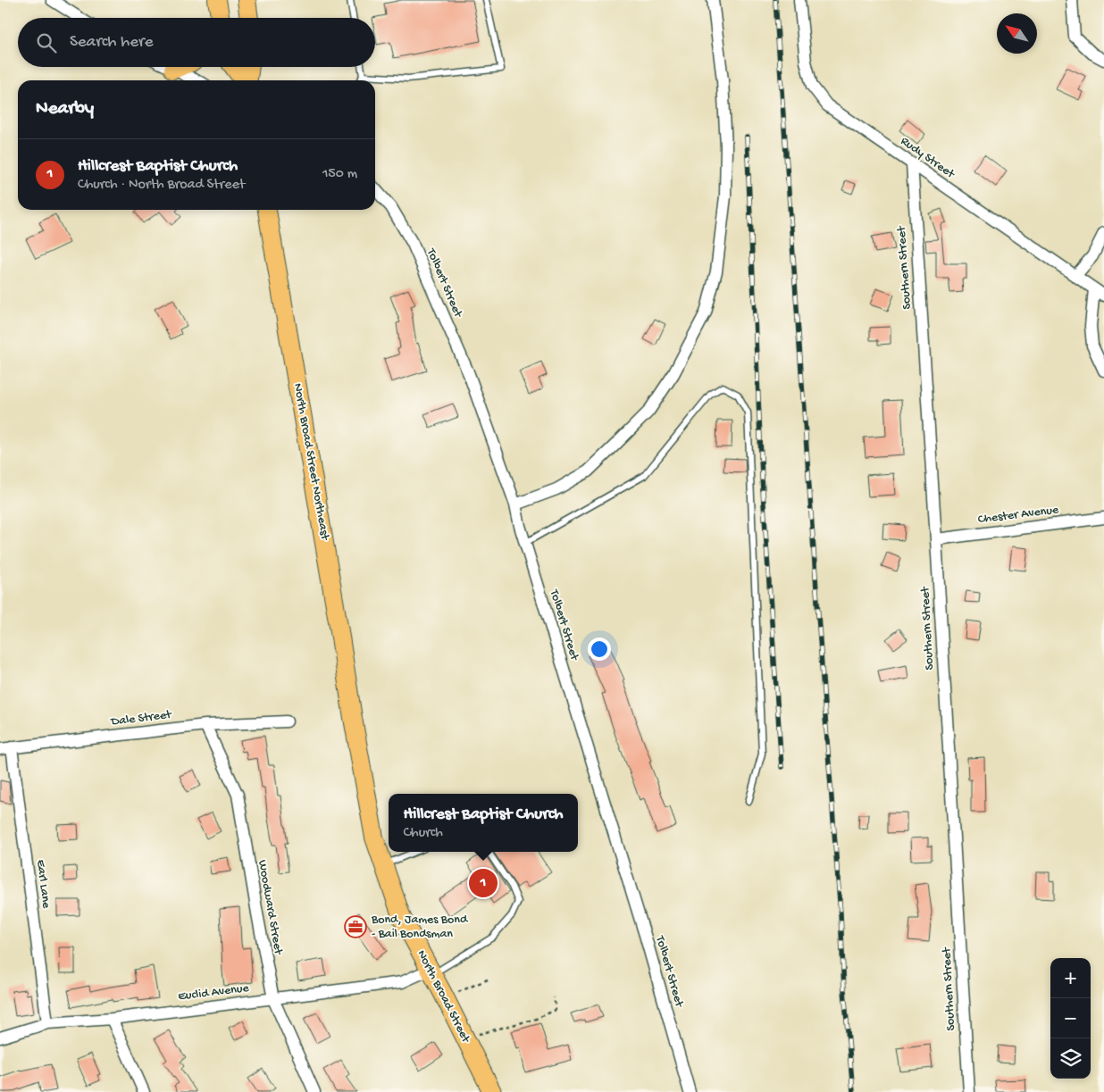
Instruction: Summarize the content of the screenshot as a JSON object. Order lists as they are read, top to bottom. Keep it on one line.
{"streets":{"main road":["North Broad Street Northeast","North Broad Street"],"street":["Rudy Street","Southern Street","Tolbert Street","Chester Avenue","Dale Street","Earl Lane","Woodward Street","Euclid Avenue"]},"crossings":[["Rudy Street","Southern Street"],["Southern Street","Chester Avenue"],["North Broad Street Northeast","North Broad Street"],["Dale Street","Earl Lane"],["Dale Street","Woodward Street"],["Earl Lane","Euclid Avenue"],["Woodward Street","Euclid Avenue"],["Euclid Avenue","North Broad Street"]],"places":{"office":["Bond, James Bond - Bail Bondsman"]},"north":"top left","page":{"search":"Search here","heading":"Nearby","list":[{"mark":"1","name":"Hillcrest Baptist Church","note":"Church · North Broad Street","value":"150 m"}],"popup":["Hillcrest Baptist Church","Church"],"pins":"1","map_buttons":["+","−"]}}
